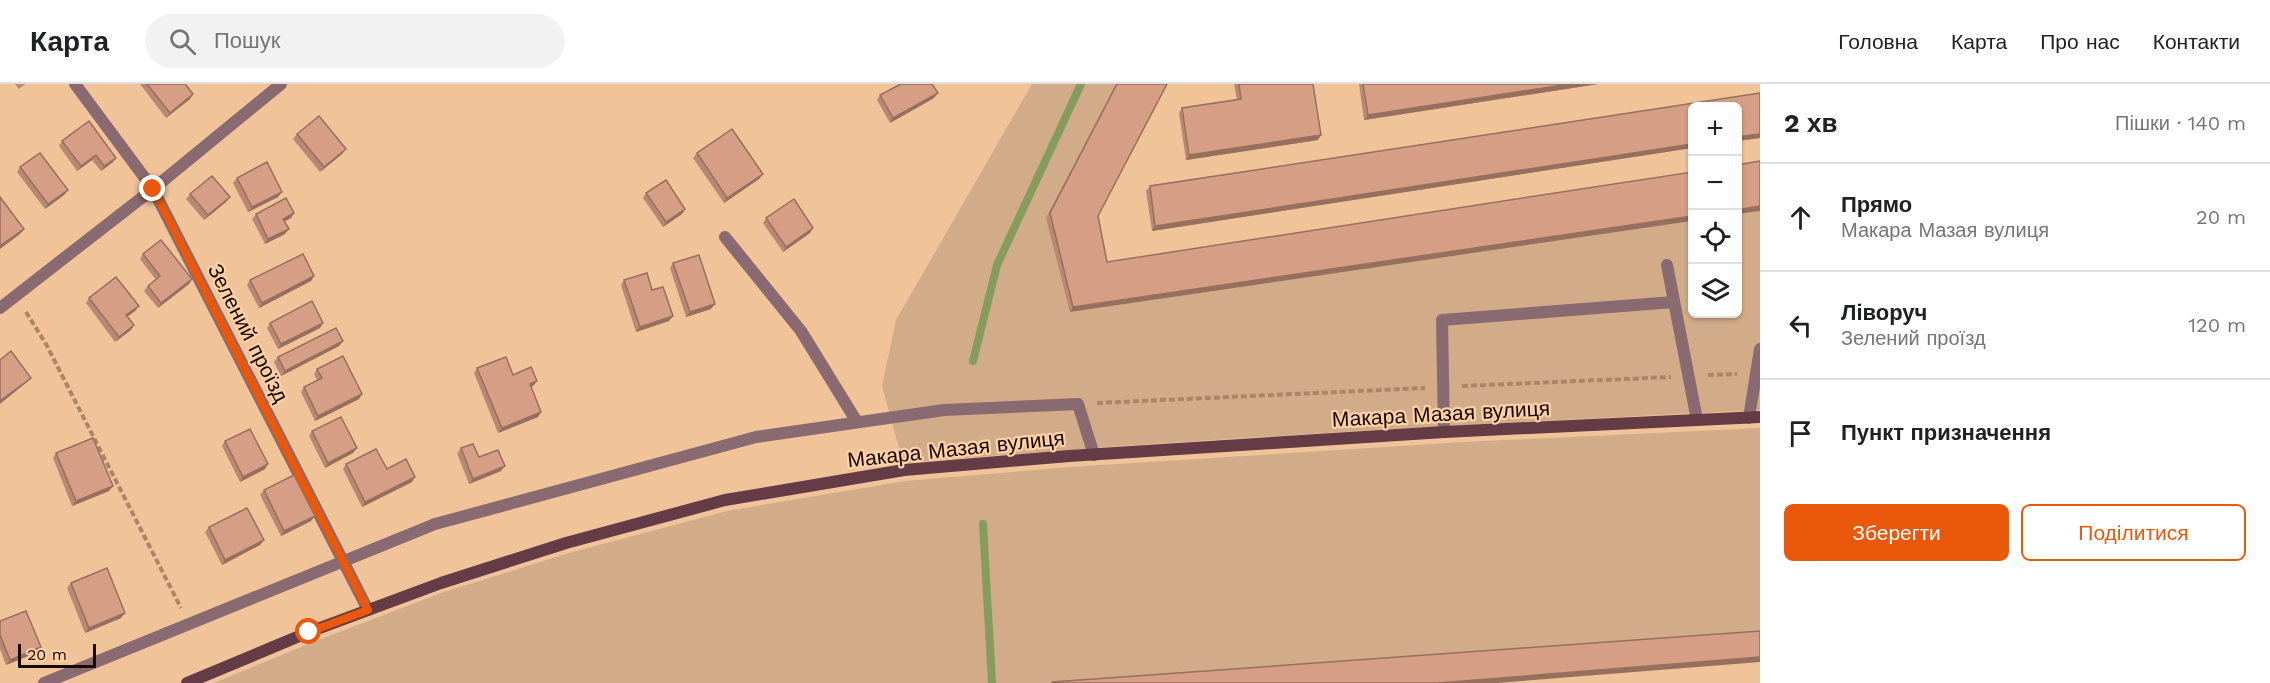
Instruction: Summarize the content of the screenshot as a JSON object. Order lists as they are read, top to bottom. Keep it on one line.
{"streets":{"main road":["Макара Мазая вулиця"],"street":["Зелений проїзд"]},"crossings":[["Зелений проїзд","Макара Мазая вулиця"]],"scale_bar":"20 m","page":{"header":"Карта","search":"Пошук","nav":["Головна","Карта","Про нас","Контакти"],"heading":["2 хв","Пішки · 140 m"],"map_buttons":["+","−"],"list":[["Прямо","Макара Мазая вулиця","20 m"],["Ліворуч","Зелений проїзд","120 m"],"Пункт призначення"],"buttons":["Зберегти","Поділитися"],"scale":"20 m"}}
